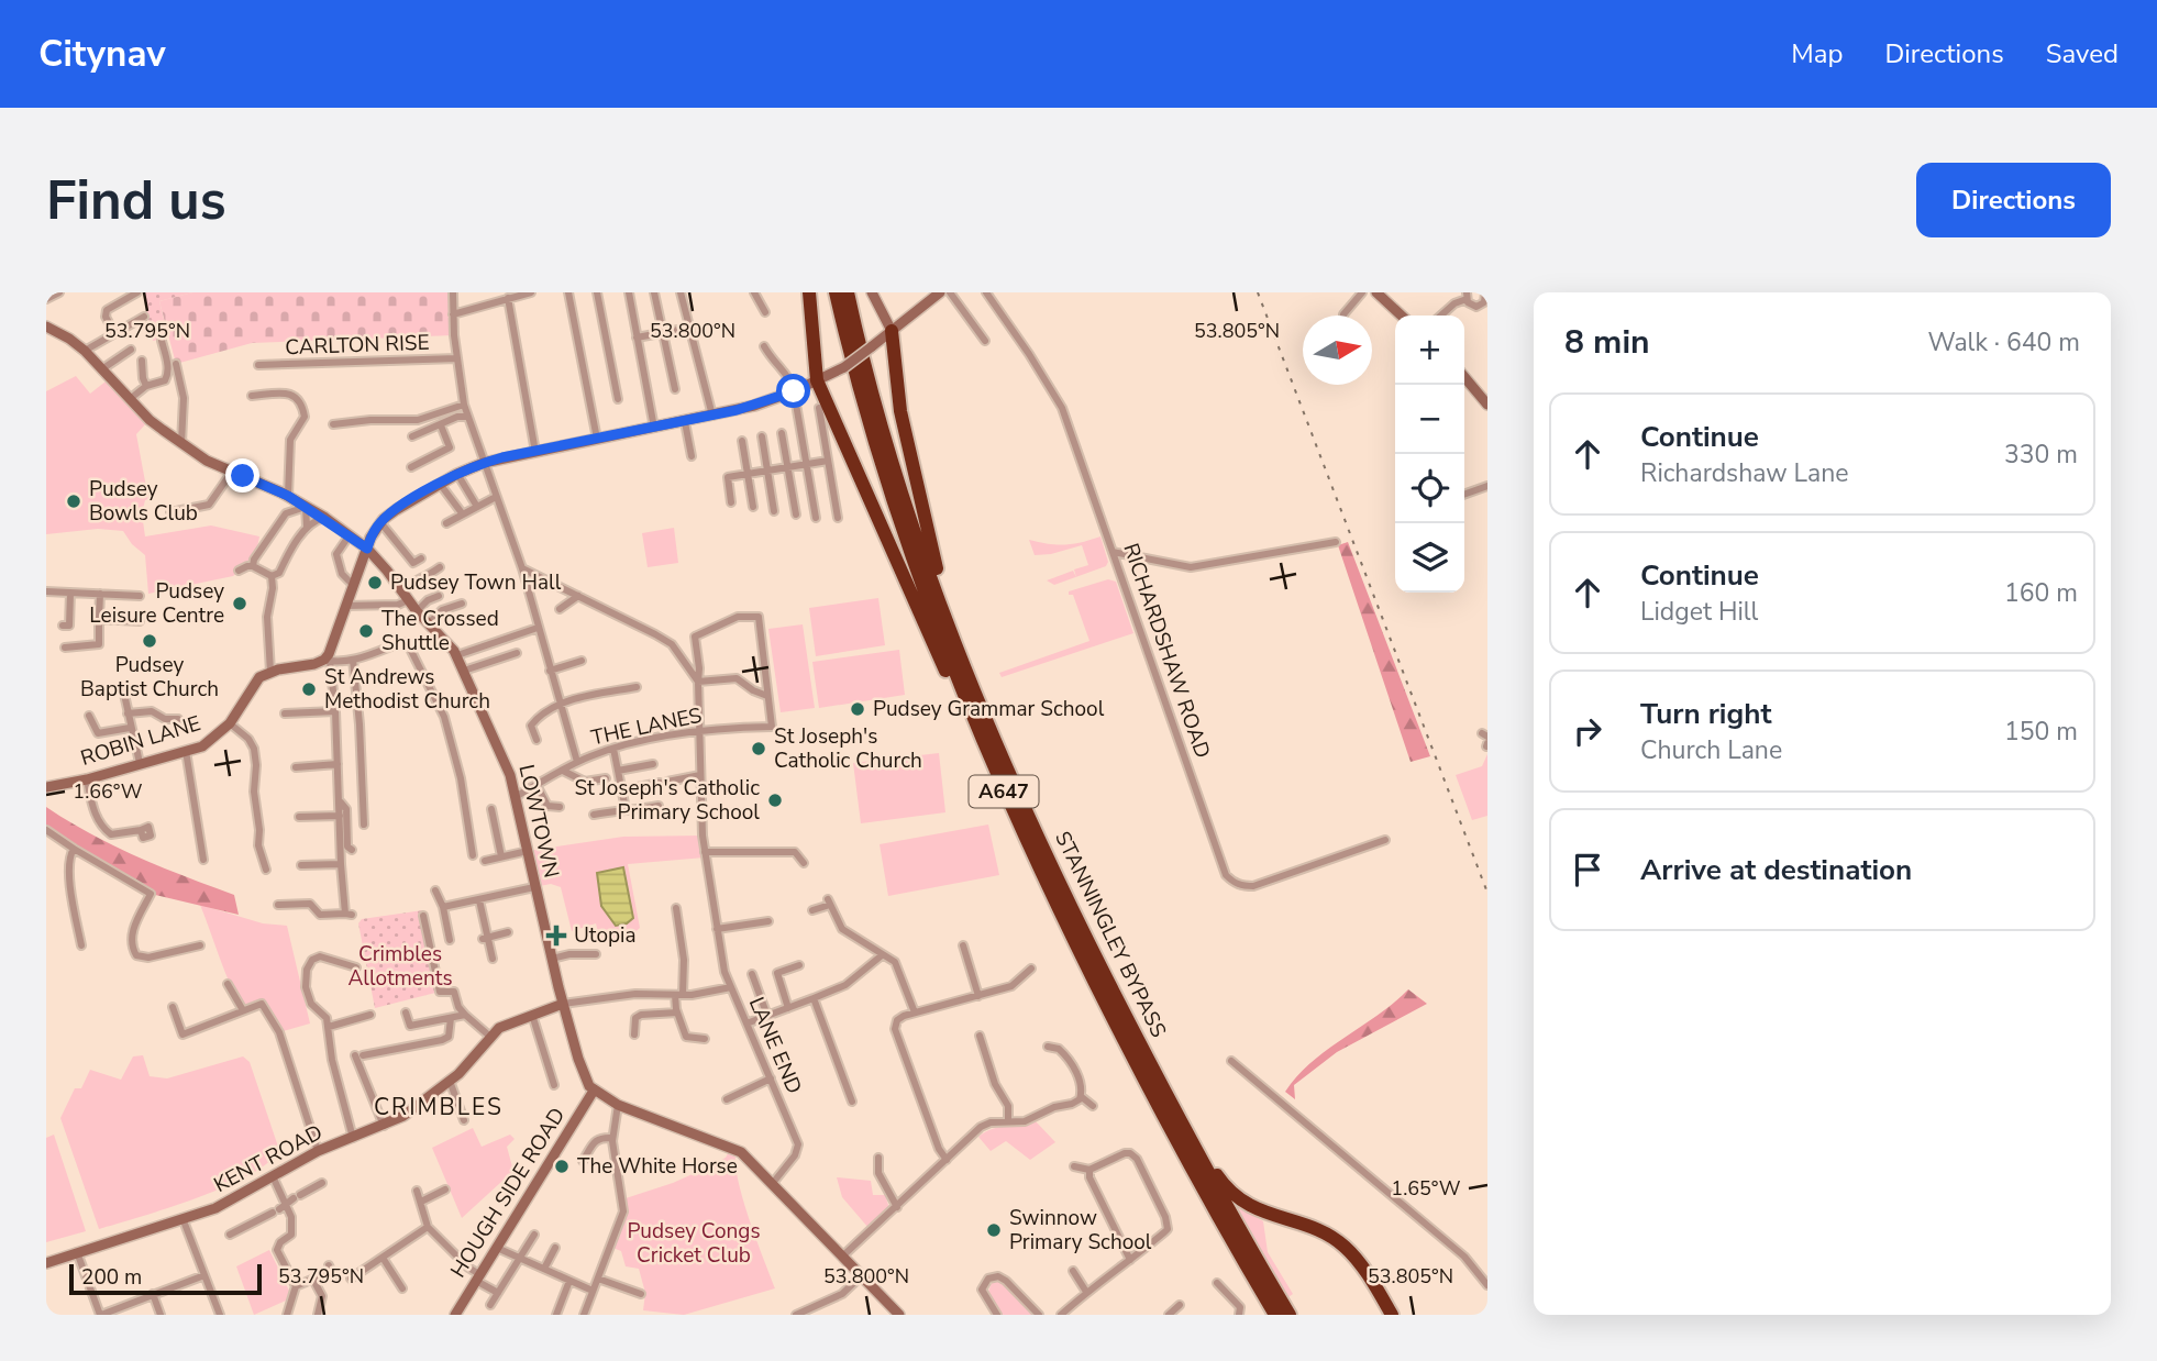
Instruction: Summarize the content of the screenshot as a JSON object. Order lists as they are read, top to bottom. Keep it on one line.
{"streets":{"highway":["A647","STANNINGLEY BYPASS"],"main road":["ROBIN LANE","LOWTOWN","KENT ROAD","HOUGH SIDE ROAD"],"street":["CARLTON RISE","RICHARDSHAW ROAD","THE LANES","LANE END"]},"crossings":[["THE LANES","LOWTOWN"],["LOWTOWN","LANE END"],["LOWTOWN","KENT ROAD"],["LOWTOWN","HOUGH SIDE ROAD"],["LANE END","KENT ROAD"]],"districts":["CRIMBLES"],"parks":["Crimbles Allotments","Pudsey Congs Cricket Club"],"places":{"other":["Pudsey Bowls Club","Pudsey Town Hall","Pudsey Leisure Centre","The Crossed Shuttle","Pudsey Baptist Church","St Andrews Methodist Church","Pudsey Grammar School","St Joseph's Catholic Church","St Joseph's Catholic Primary School","The White Horse","Swinnow Primary School"],"health":["Utopia"]},"scale_bar":"200 m","north":"right","page":{"header":"Citynav","nav":["Map","Directions","Saved"],"buttons":"Directions","title":"Find us","heading":["8 min","Walk · 640 m"],"map_buttons":["+","−"],"list":[["Continue","Richardshaw Lane","330 m"],["Continue","Lidget Hill","160 m"],["Turn right","Church Lane","150 m"],"Arrive at destination"],"scale":"200 m"},"coordinates":["53.795°N","53.800°N","53.805°N","1.66°W","1.65°W"]}
